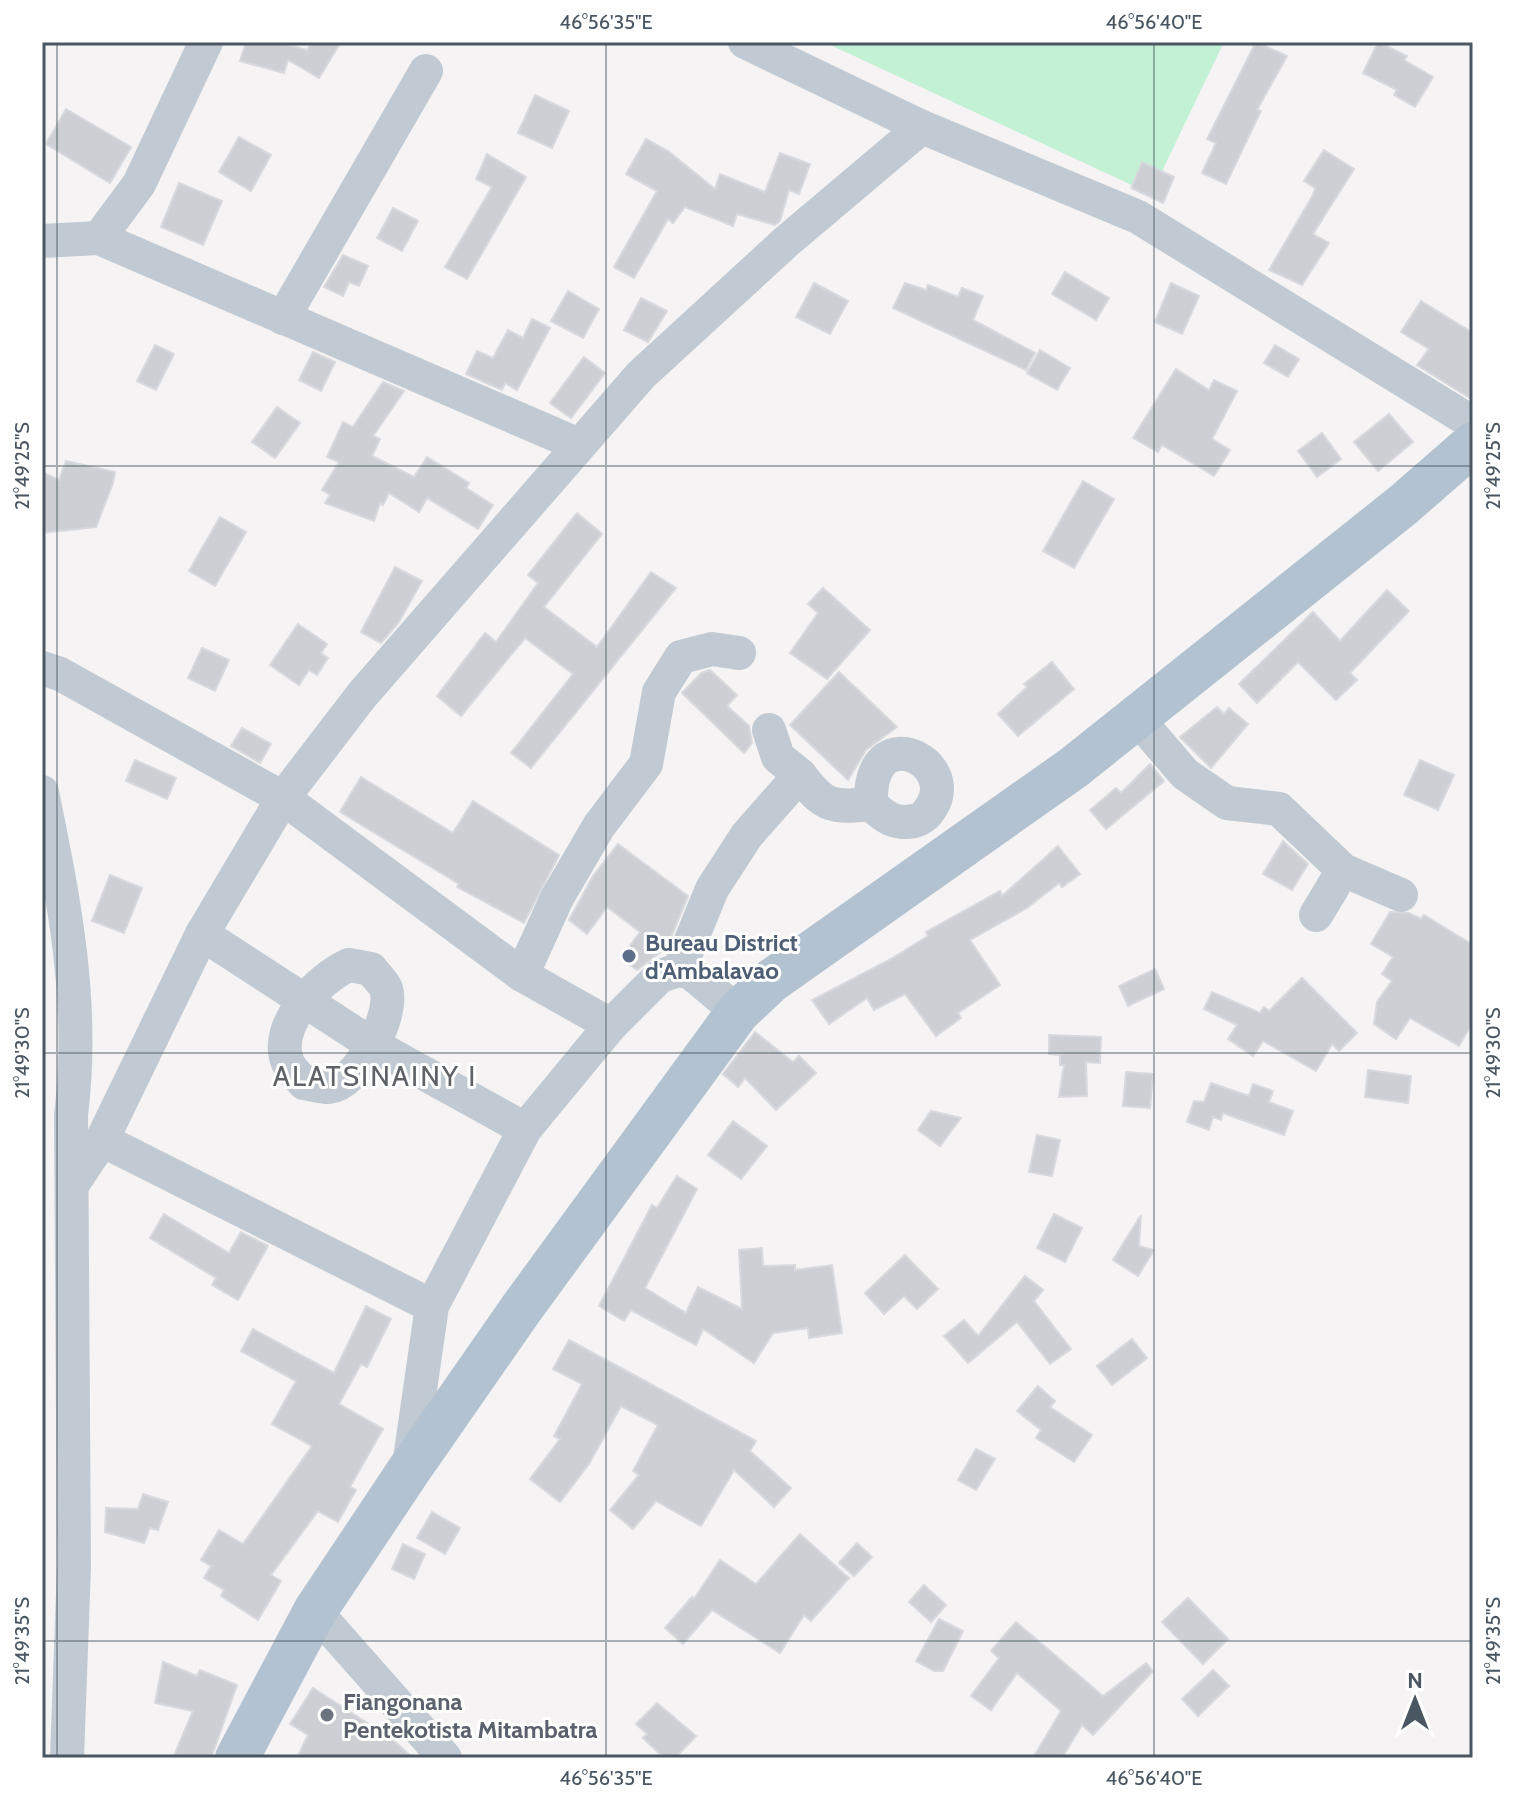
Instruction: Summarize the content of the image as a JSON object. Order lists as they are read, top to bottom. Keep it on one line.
{"districts":["ALATSINAINY I"],"places":["Bureau District d'Ambalavao","Fiangonana Pentekotista Mitambatra"],"north":"top","coordinates":["46°56'35\"E","46°56'40\"E","21°49'25\"S","21°49'30\"S","21°49'35\"S"]}
